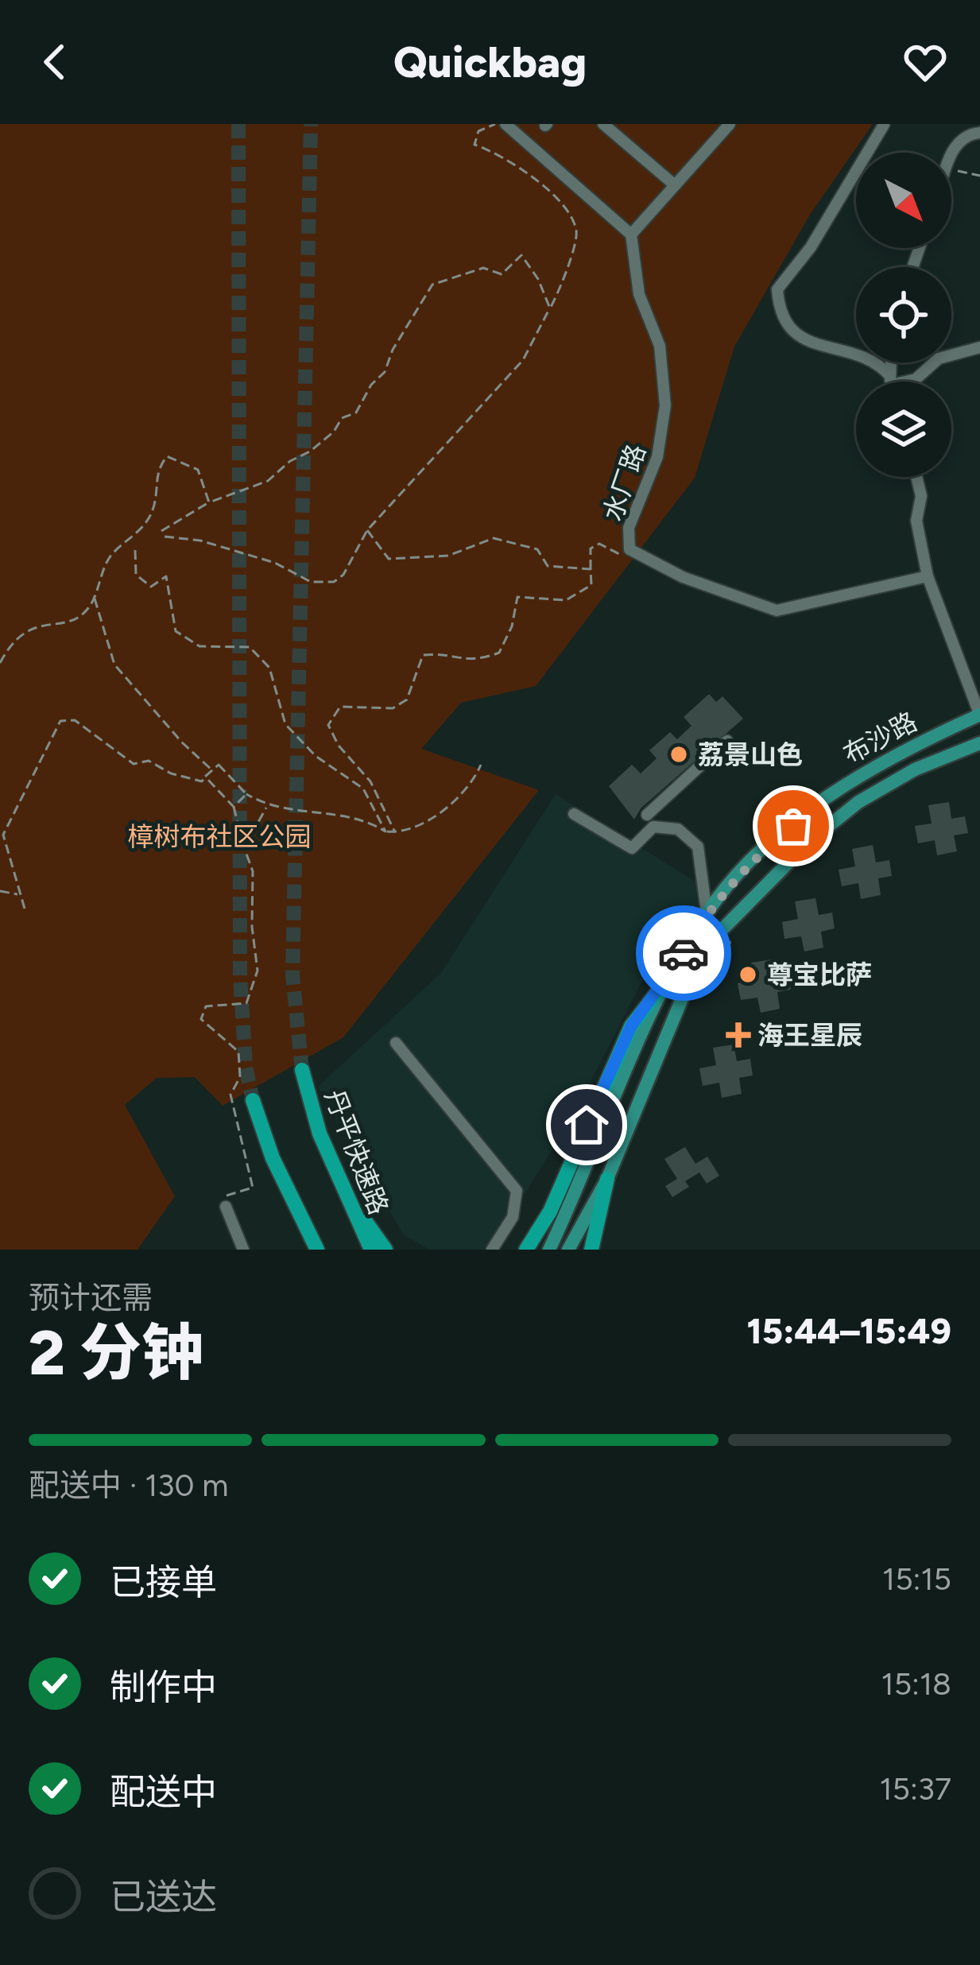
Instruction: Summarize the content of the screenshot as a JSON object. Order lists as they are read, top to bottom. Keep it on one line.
{"streets":{"highway":["丹平快速路"],"main road":["布沙路"],"street":["水厂路"]},"parks":["樟树布社区公园"],"places":{"other":["荔景山色","尊宝比萨"],"health":["海王星辰"]},"north":"bottom right","page":{"header":"Quickbag","heading":["2 分钟","预计还需","15:44–15:49"],"bar":"配送中 · 130 m","list":[["已接单","15:15"],["制作中","15:18"],["配送中","15:37"],"已送达"]}}
